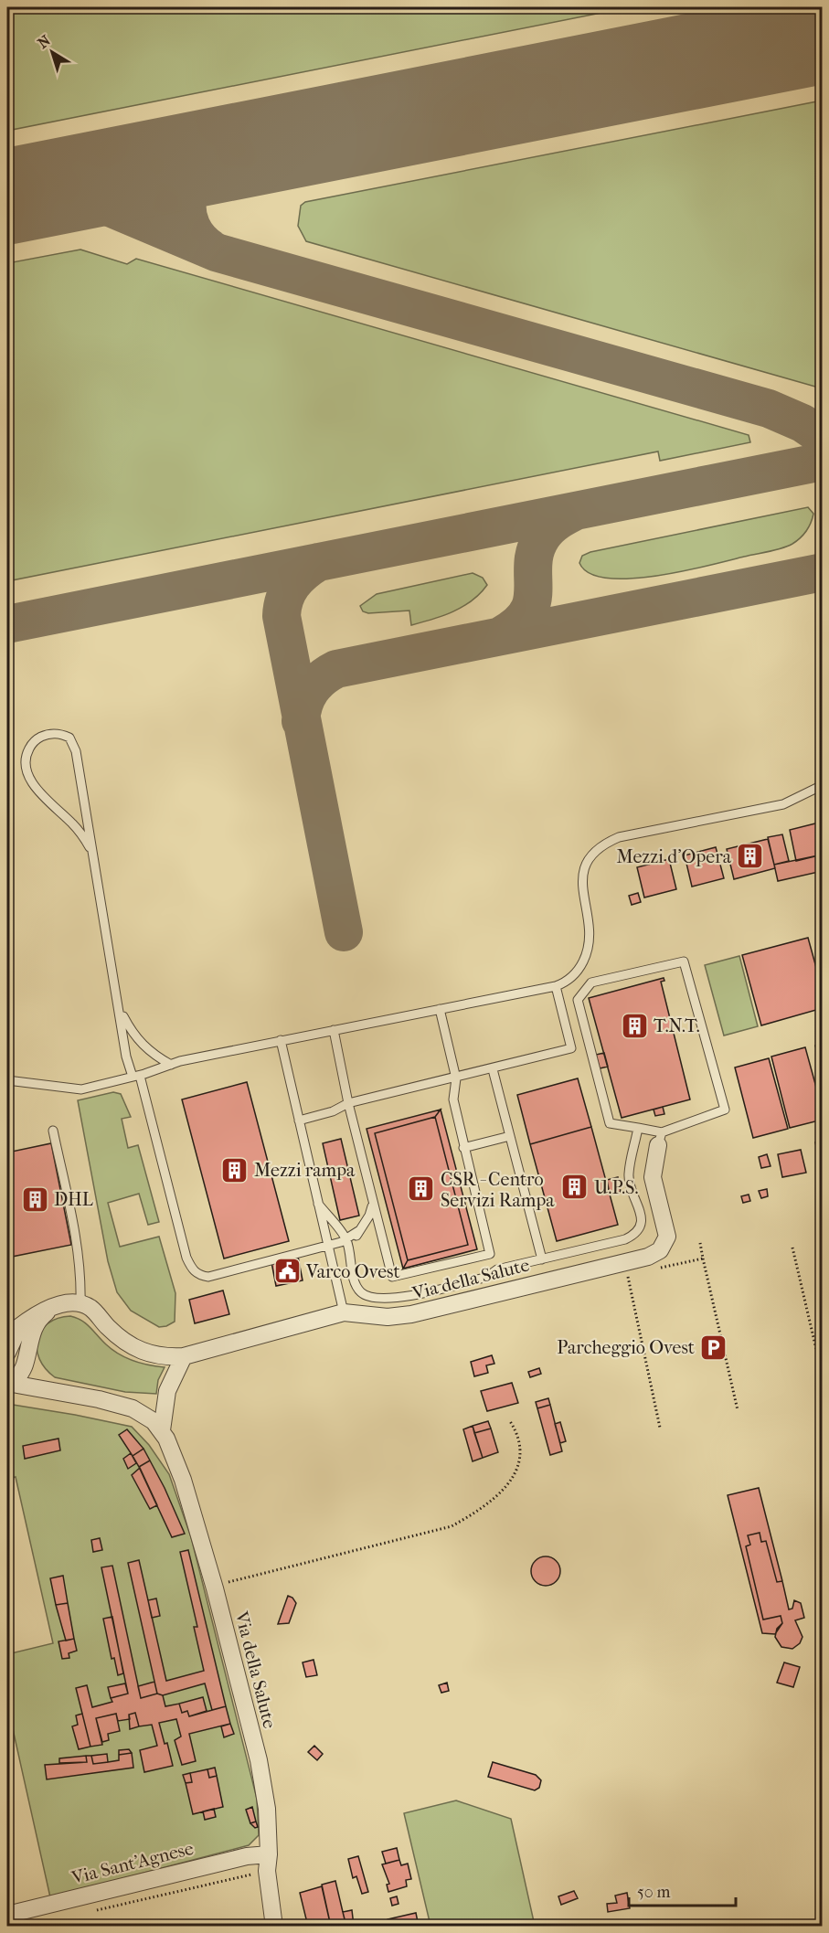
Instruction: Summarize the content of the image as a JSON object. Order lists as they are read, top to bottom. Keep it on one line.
{"streets":{"street":["Via della Salute","Via Sant'Agnese"]},"crossings":[["Via della Salute","Via Sant'Agnese"]],"places":{"building":["Mezzi d'Opera","T.N.T.","Mezzi rampa","U.P.S.","CSR - Centro Servizi Rampa","DHL"],"public building":["Varco Ovest"],"parking":["Parcheggio Ovest"]},"scale_bar":"50 m","north":"top left"}
